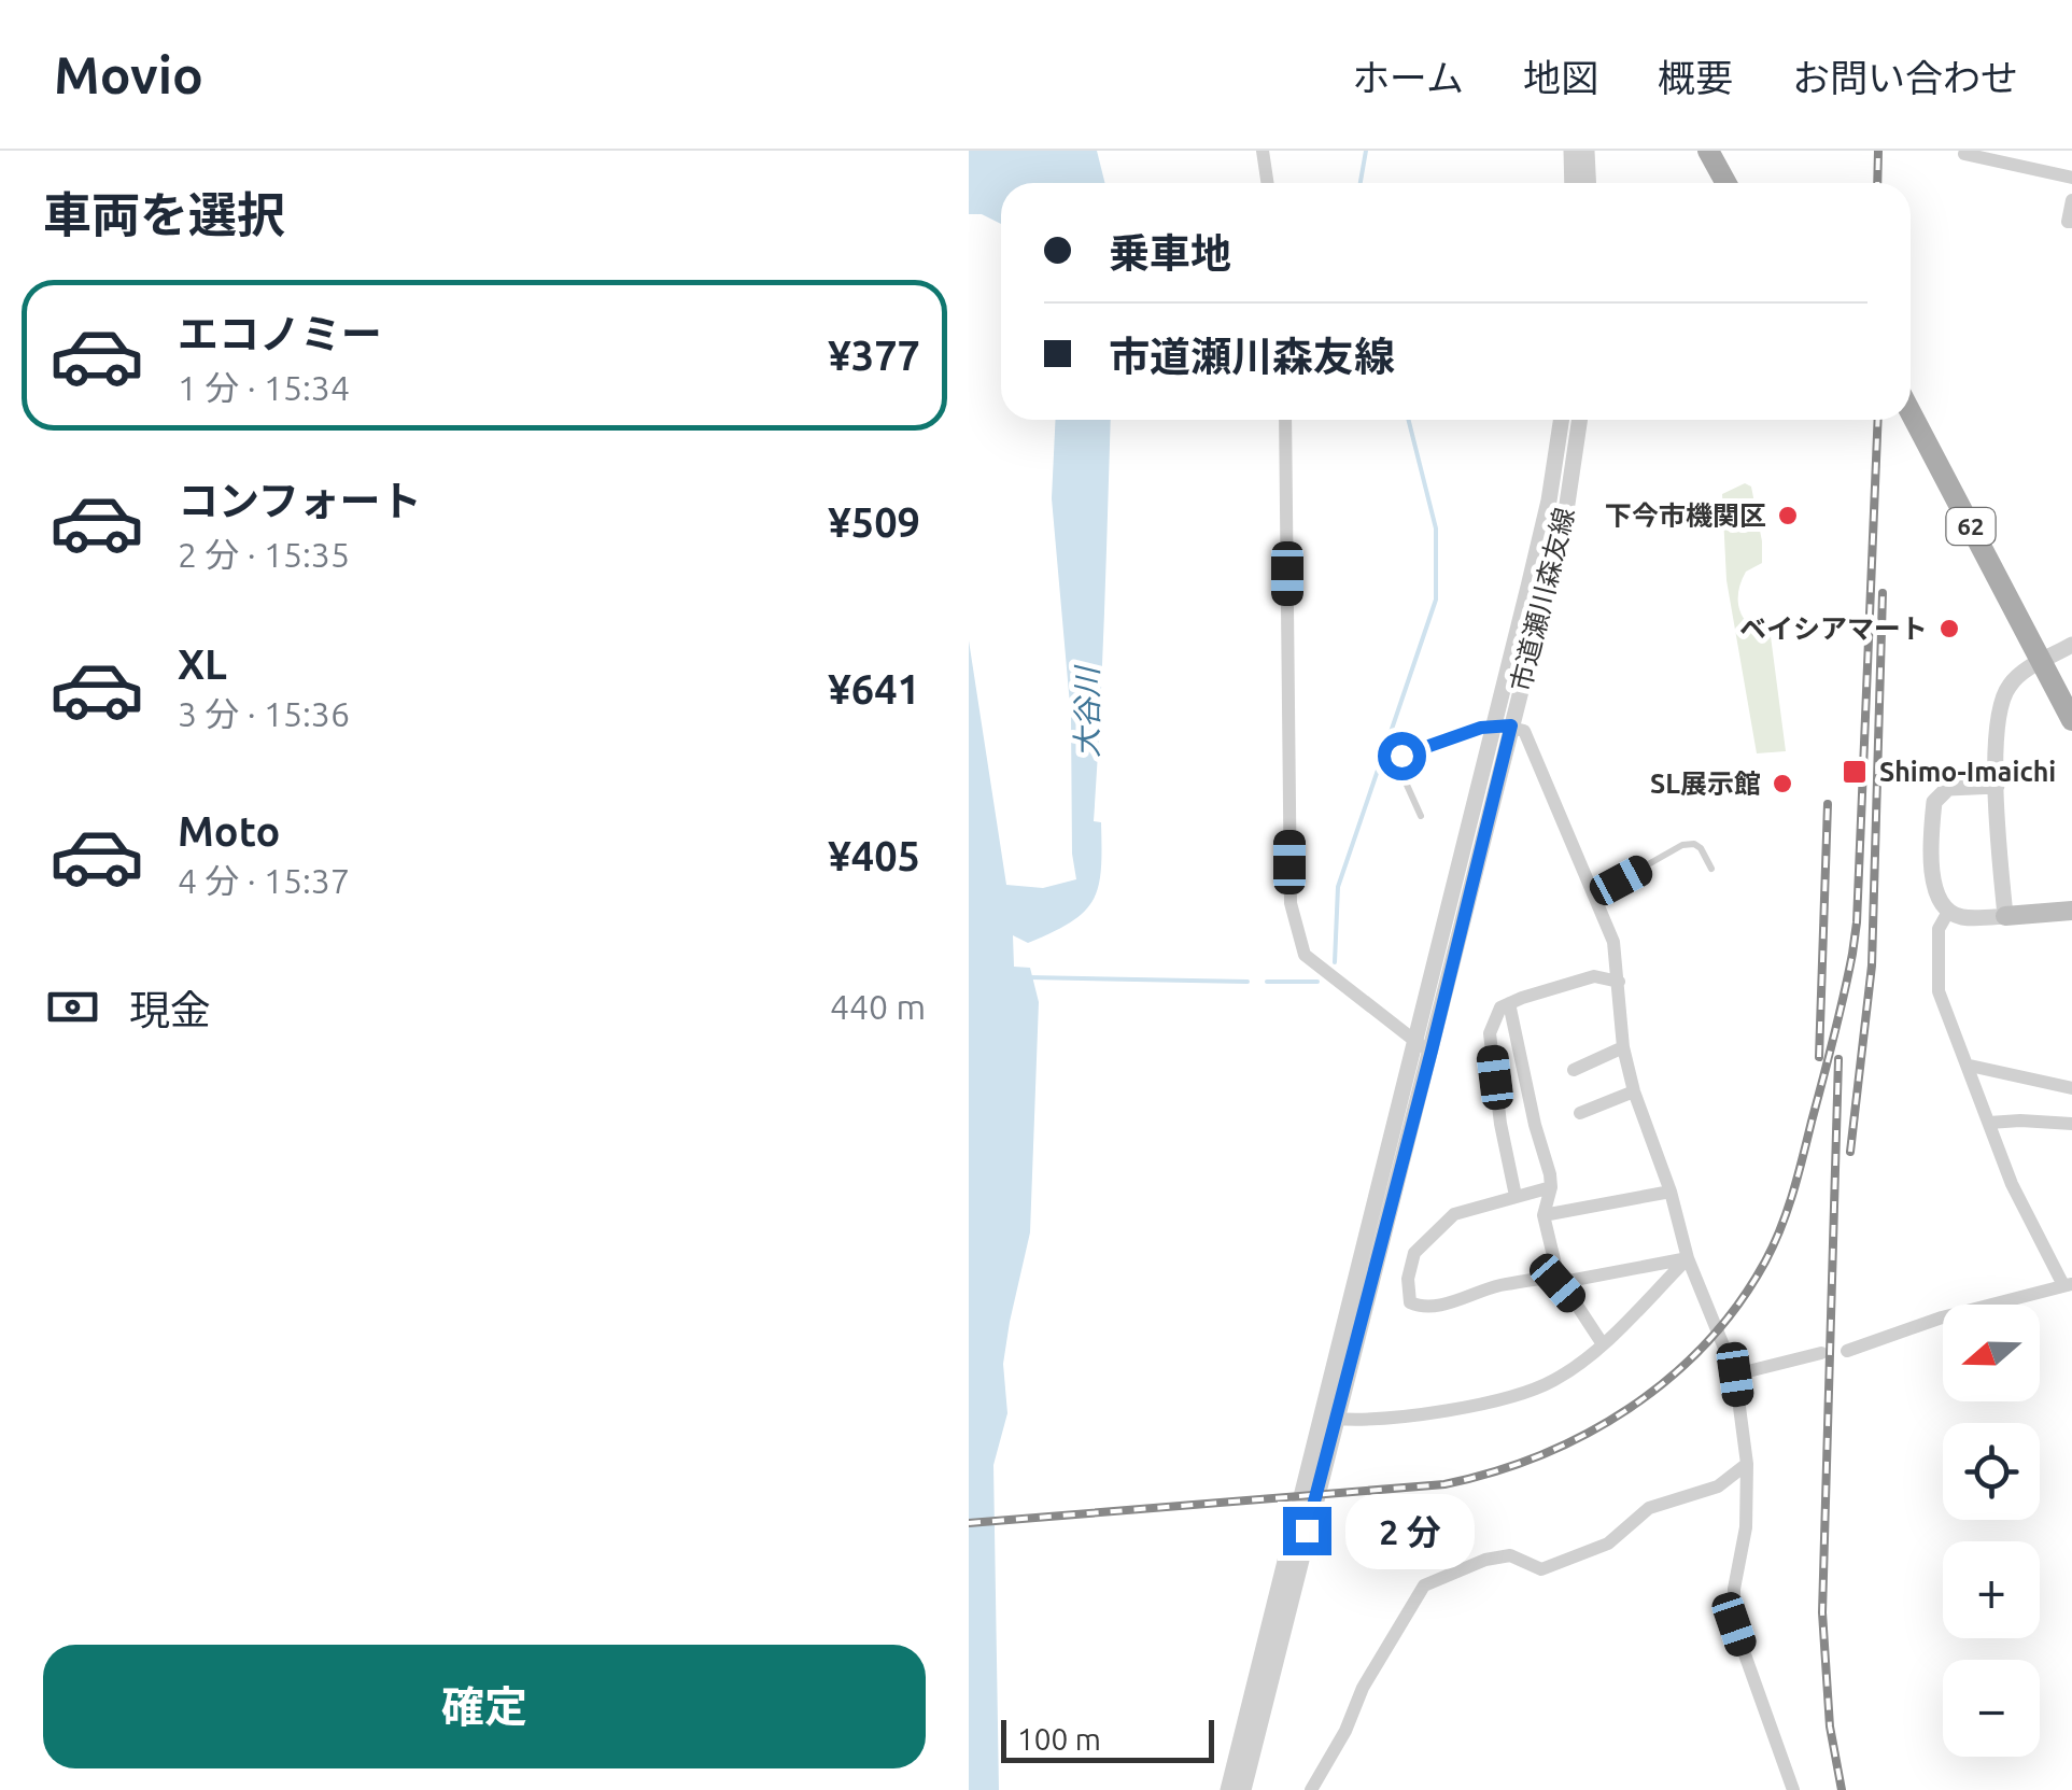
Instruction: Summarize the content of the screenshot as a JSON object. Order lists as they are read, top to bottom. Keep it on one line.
{"streets":{"main road":["62"],"street":["市道瀬川森友線"]},"water":["大谷川"],"places":{"other":["下今市機関区","ベイシアマート","SL展示館"],"transit":["Shimo-Imaichi"]},"scale_bar":"100 m","north":"left","page":{"header":"Movio","nav":["ホーム","地図","概要","お問い合わせ"],"heading":"車両を選択","banner":["乗車地","市道瀬川森友線"],"list":[{"name":"エコノミー","note":"1 分 · 15:34","value":"¥377"},{"name":"コンフォート","note":"2 分 · 15:35","value":"¥509"},{"name":"XL","note":"3 分 · 15:36","value":"¥641"},{"name":"Moto","note":"4 分 · 15:37","value":"¥405"}],"pay":["現金","440 m"],"map_buttons":["+","−"],"bubble":"2 分","buttons":"確定","scale":"100 m"}}
